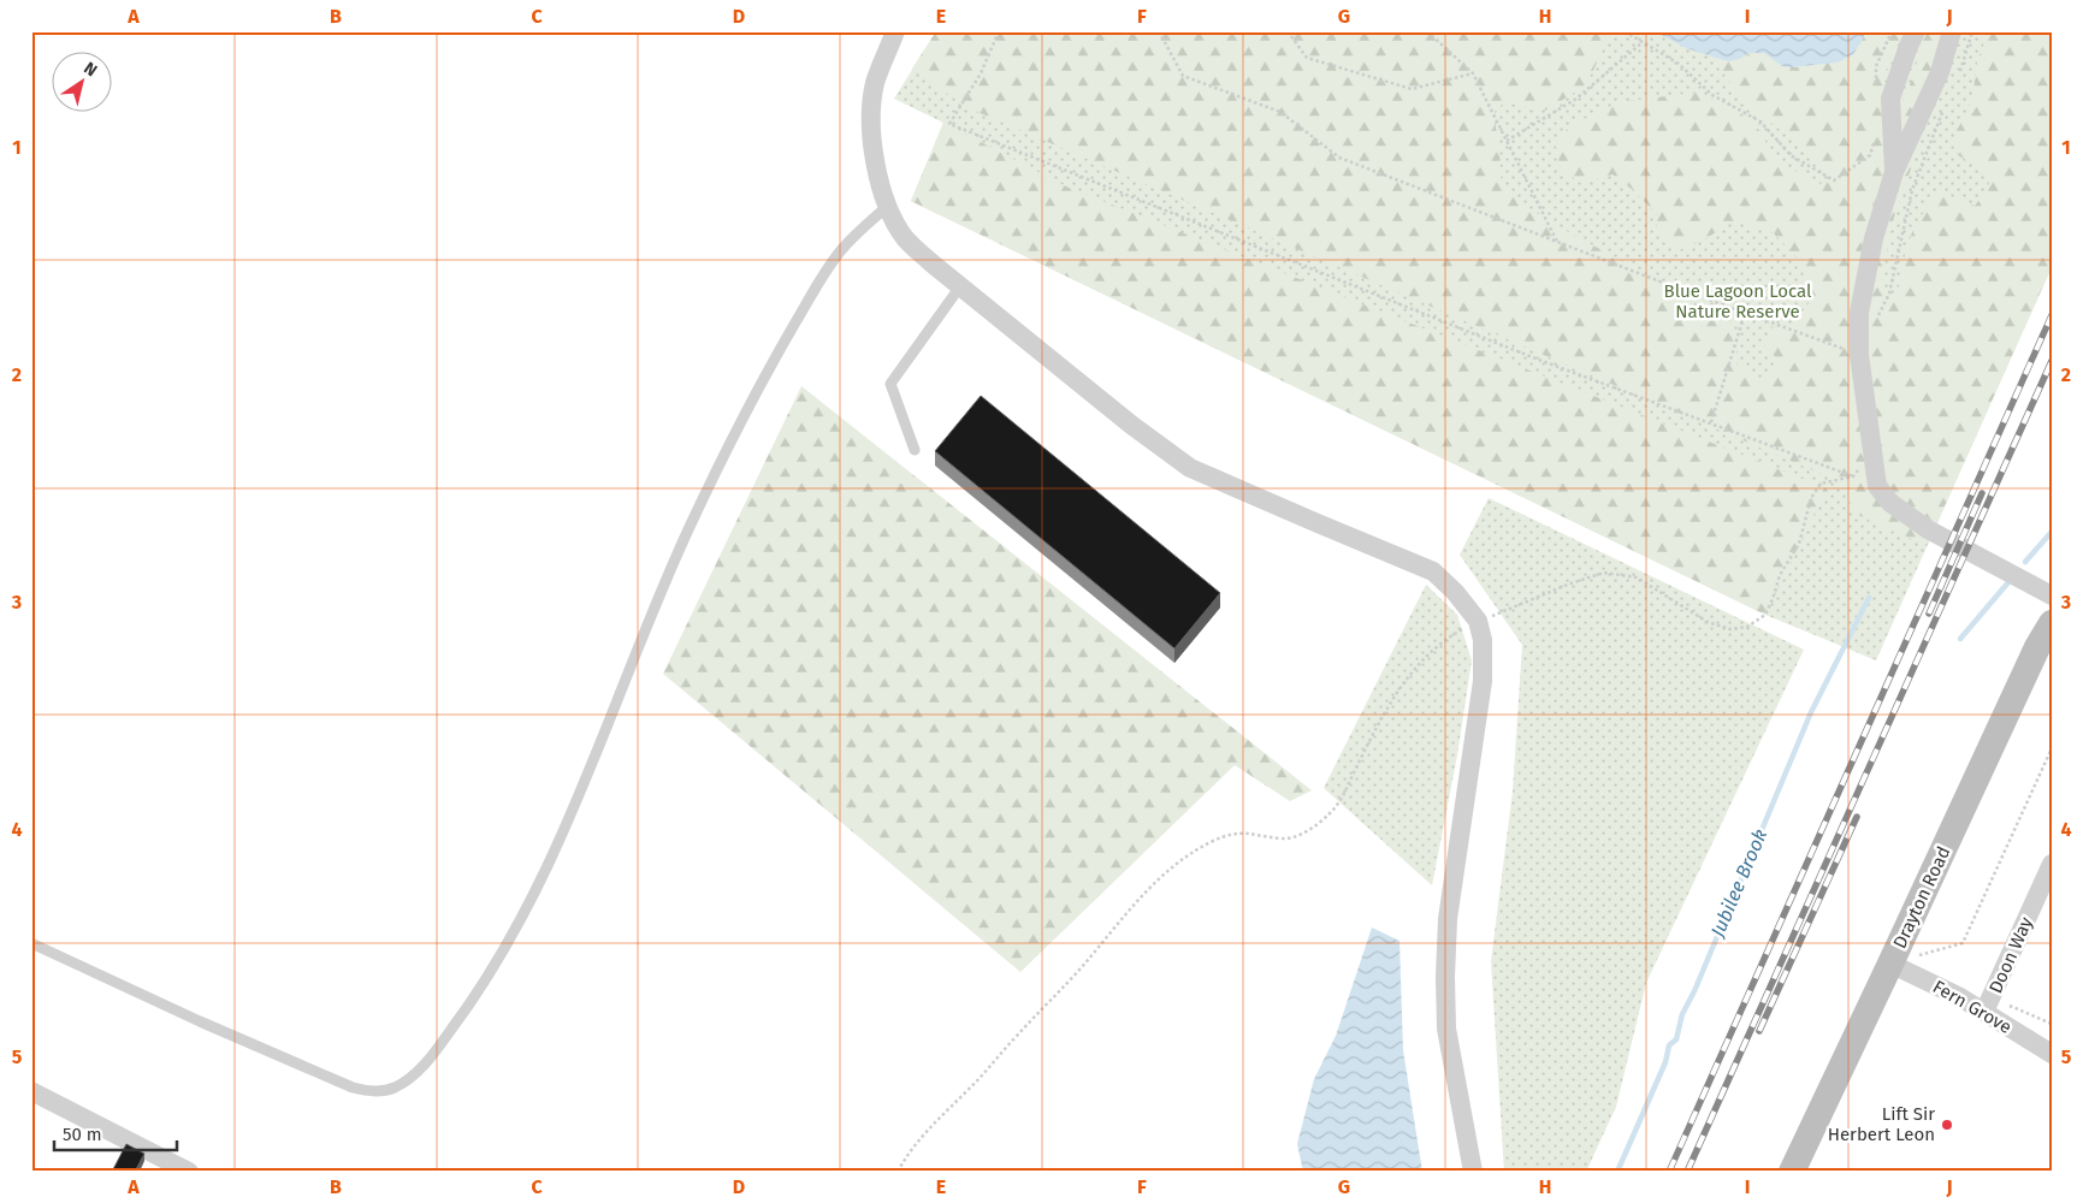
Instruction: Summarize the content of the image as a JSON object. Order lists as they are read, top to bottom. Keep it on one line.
{"streets":{"street":["Drayton Road","Doon Way","Fern Grove"]},"crossings":[["Drayton Road","Fern Grove"],["Doon Way","Fern Grove"]],"water":["Jubilee Brook"],"parks":["Blue Lagoon Local Nature Reserve"],"places":["Lift Sir Herbert Leon"],"scale_bar":"50 m","north":"top right","grid":{"columns":["A","B","C","D","E","F","G","H","I","J"],"rows":["1","2","3","4","5"]}}
